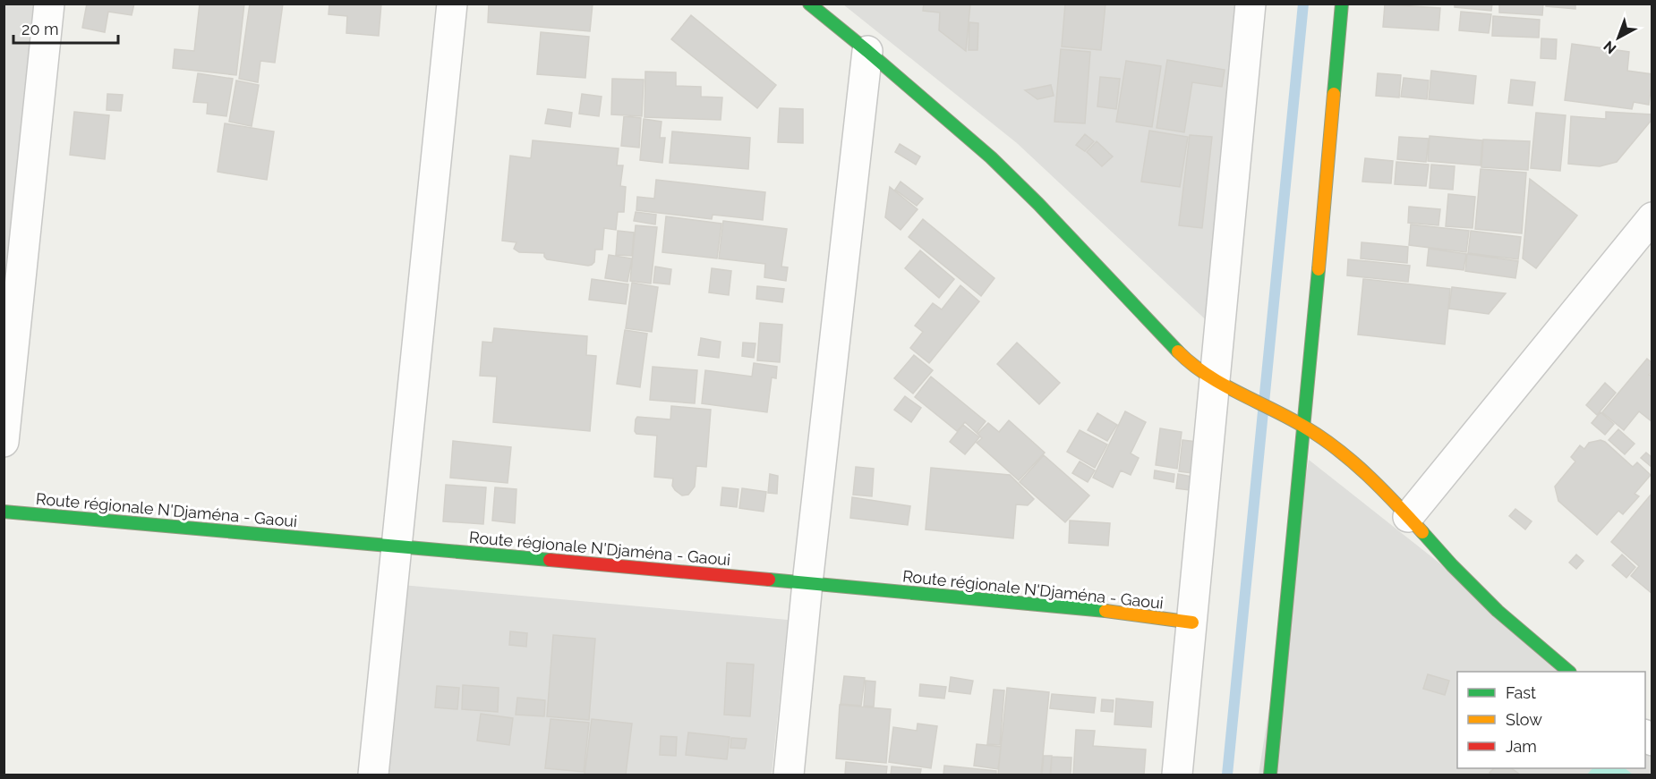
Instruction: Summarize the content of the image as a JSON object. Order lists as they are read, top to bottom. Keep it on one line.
{"streets":{"street":["Route régionale N'Djaména - Gaoui"]},"legend":["Fast","Slow","Jam"],"scale_bar":"20 m","north":"bottom left"}
